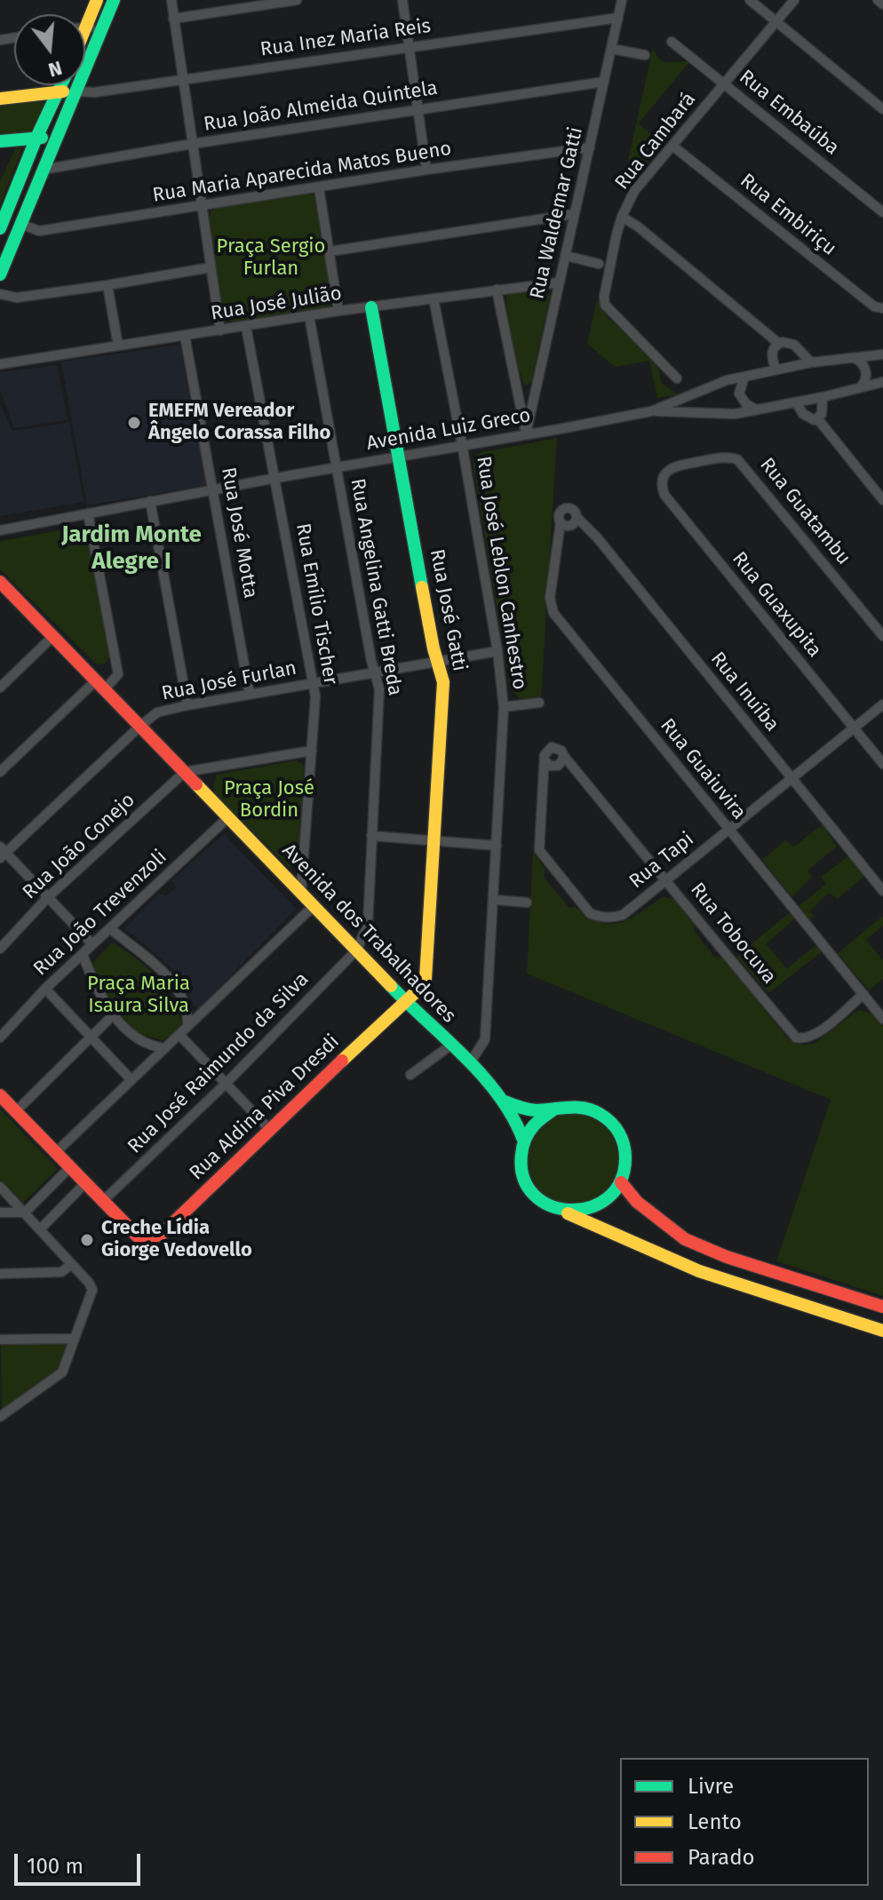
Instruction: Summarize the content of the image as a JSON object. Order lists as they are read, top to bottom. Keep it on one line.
{"streets":{"street":["Rua Inez Maria Reis","Rua João Almeida Quintela","Rua Embaúba","Rua Cambará","Rua Maria Aparecida Matos Bueno","Rua Waldemar Gatti","Rua Embiriçu","Rua José Julião","Avenida Luiz Greco","Rua Guatambu","Rua José Motta","Rua José Leblon Canhestro","Rua Angelina Gatti Breda","Rua Emílio Tischer","Rua Guaxupita","Rua José Gatti","Rua José Furlan","Rua Inuíba","Rua Guaiuvira","Rua João Conejo","Rua Tapi","Rua João Trevenzoli","Avenida dos Trabalhadores","Rua Tobocuva","Rua José Raimundo da Silva","Rua Aldina Piva Dresdi"]},"crossings":[["Rua Inez Maria Reis","Rua Waldemar Gatti"],["Rua João Almeida Quintela","Rua Waldemar Gatti"],["Rua Embaúba","Rua Cambará"],["Rua Cambará","Rua Embiriçu"],["Rua Cambará","Avenida Luiz Greco"],["Rua Maria Aparecida Matos Bueno","Rua Waldemar Gatti"],["Rua Waldemar Gatti","Rua José Julião"],["Rua Waldemar Gatti","Avenida Luiz Greco"],["Rua José Julião","Rua José Motta"],["Rua José Julião","Rua José Leblon Canhestro"],["Rua José Julião","Rua Angelina Gatti Breda"],["Rua José Julião","Rua Emílio Tischer"],["Rua José Julião","Rua José Gatti"],["Avenida Luiz Greco","Rua José Motta"],["Avenida Luiz Greco","Rua José Leblon Canhestro"],["Avenida Luiz Greco","Rua Angelina Gatti Breda"],["Avenida Luiz Greco","Rua Emílio Tischer"],["Avenida Luiz Greco","Rua José Gatti"],["Rua Guatambu","Rua Guaxupita"],["Rua José Motta","Rua José Furlan"],["Rua José Leblon Canhestro","Rua José Furlan"],["Rua José Leblon Canhestro","Avenida dos Trabalhadores"],["Rua Angelina Gatti Breda","Rua José Furlan"],["Rua Angelina Gatti Breda","Avenida dos Trabalhadores"],["Rua Angelina Gatti Breda","Rua José Raimundo da Silva"],["Rua Emílio Tischer","Rua José Furlan"],["Rua Emílio Tischer","Avenida dos Trabalhadores"],["Rua Guaxupita","Rua Tapi"],["Rua José Gatti","Rua José Furlan"],["Rua José Gatti","Avenida dos Trabalhadores"],["Rua José Gatti","Rua Aldina Piva Dresdi"],["Rua José Furlan","Avenida dos Trabalhadores"],["Rua Inuíba","Rua Guaiuvira"],["Rua Inuíba","Rua Tapi"],["Rua Guaiuvira","Rua Tapi"],["Rua Guaiuvira","Rua Tobocuva"],["Rua João Conejo","Avenida dos Trabalhadores"],["Rua Tapi","Rua Tobocuva"],["Rua João Trevenzoli","Avenida dos Trabalhadores"],["Avenida dos Trabalhadores","Rua José Raimundo da Silva"],["Avenida dos Trabalhadores","Rua Aldina Piva Dresdi"],["Rua José Raimundo da Silva","Rua Aldina Piva Dresdi"]],"districts":["Jardim Monte Alegre I"],"parks":["Praça Sergio Furlan","Praça José Bordin","Praça Maria Isaura Silva"],"places":["EMEFM Vereador Ângelo Corassa Filho","Creche Lídia Giorge Vedovello"],"legend":["Livre","Lento","Parado"],"scale_bar":"100 m","north":"bottom"}
